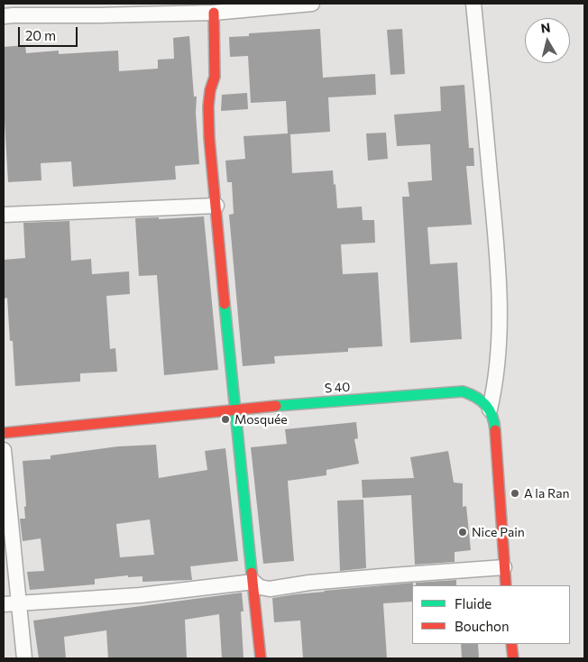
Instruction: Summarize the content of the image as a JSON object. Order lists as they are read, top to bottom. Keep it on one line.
{"streets":{"street":["S 40"]},"places":["Mosquée","A la Ran","Nice Pain"],"legend":["Fluide","Bouchon"],"scale_bar":"20 m","north":"top"}
